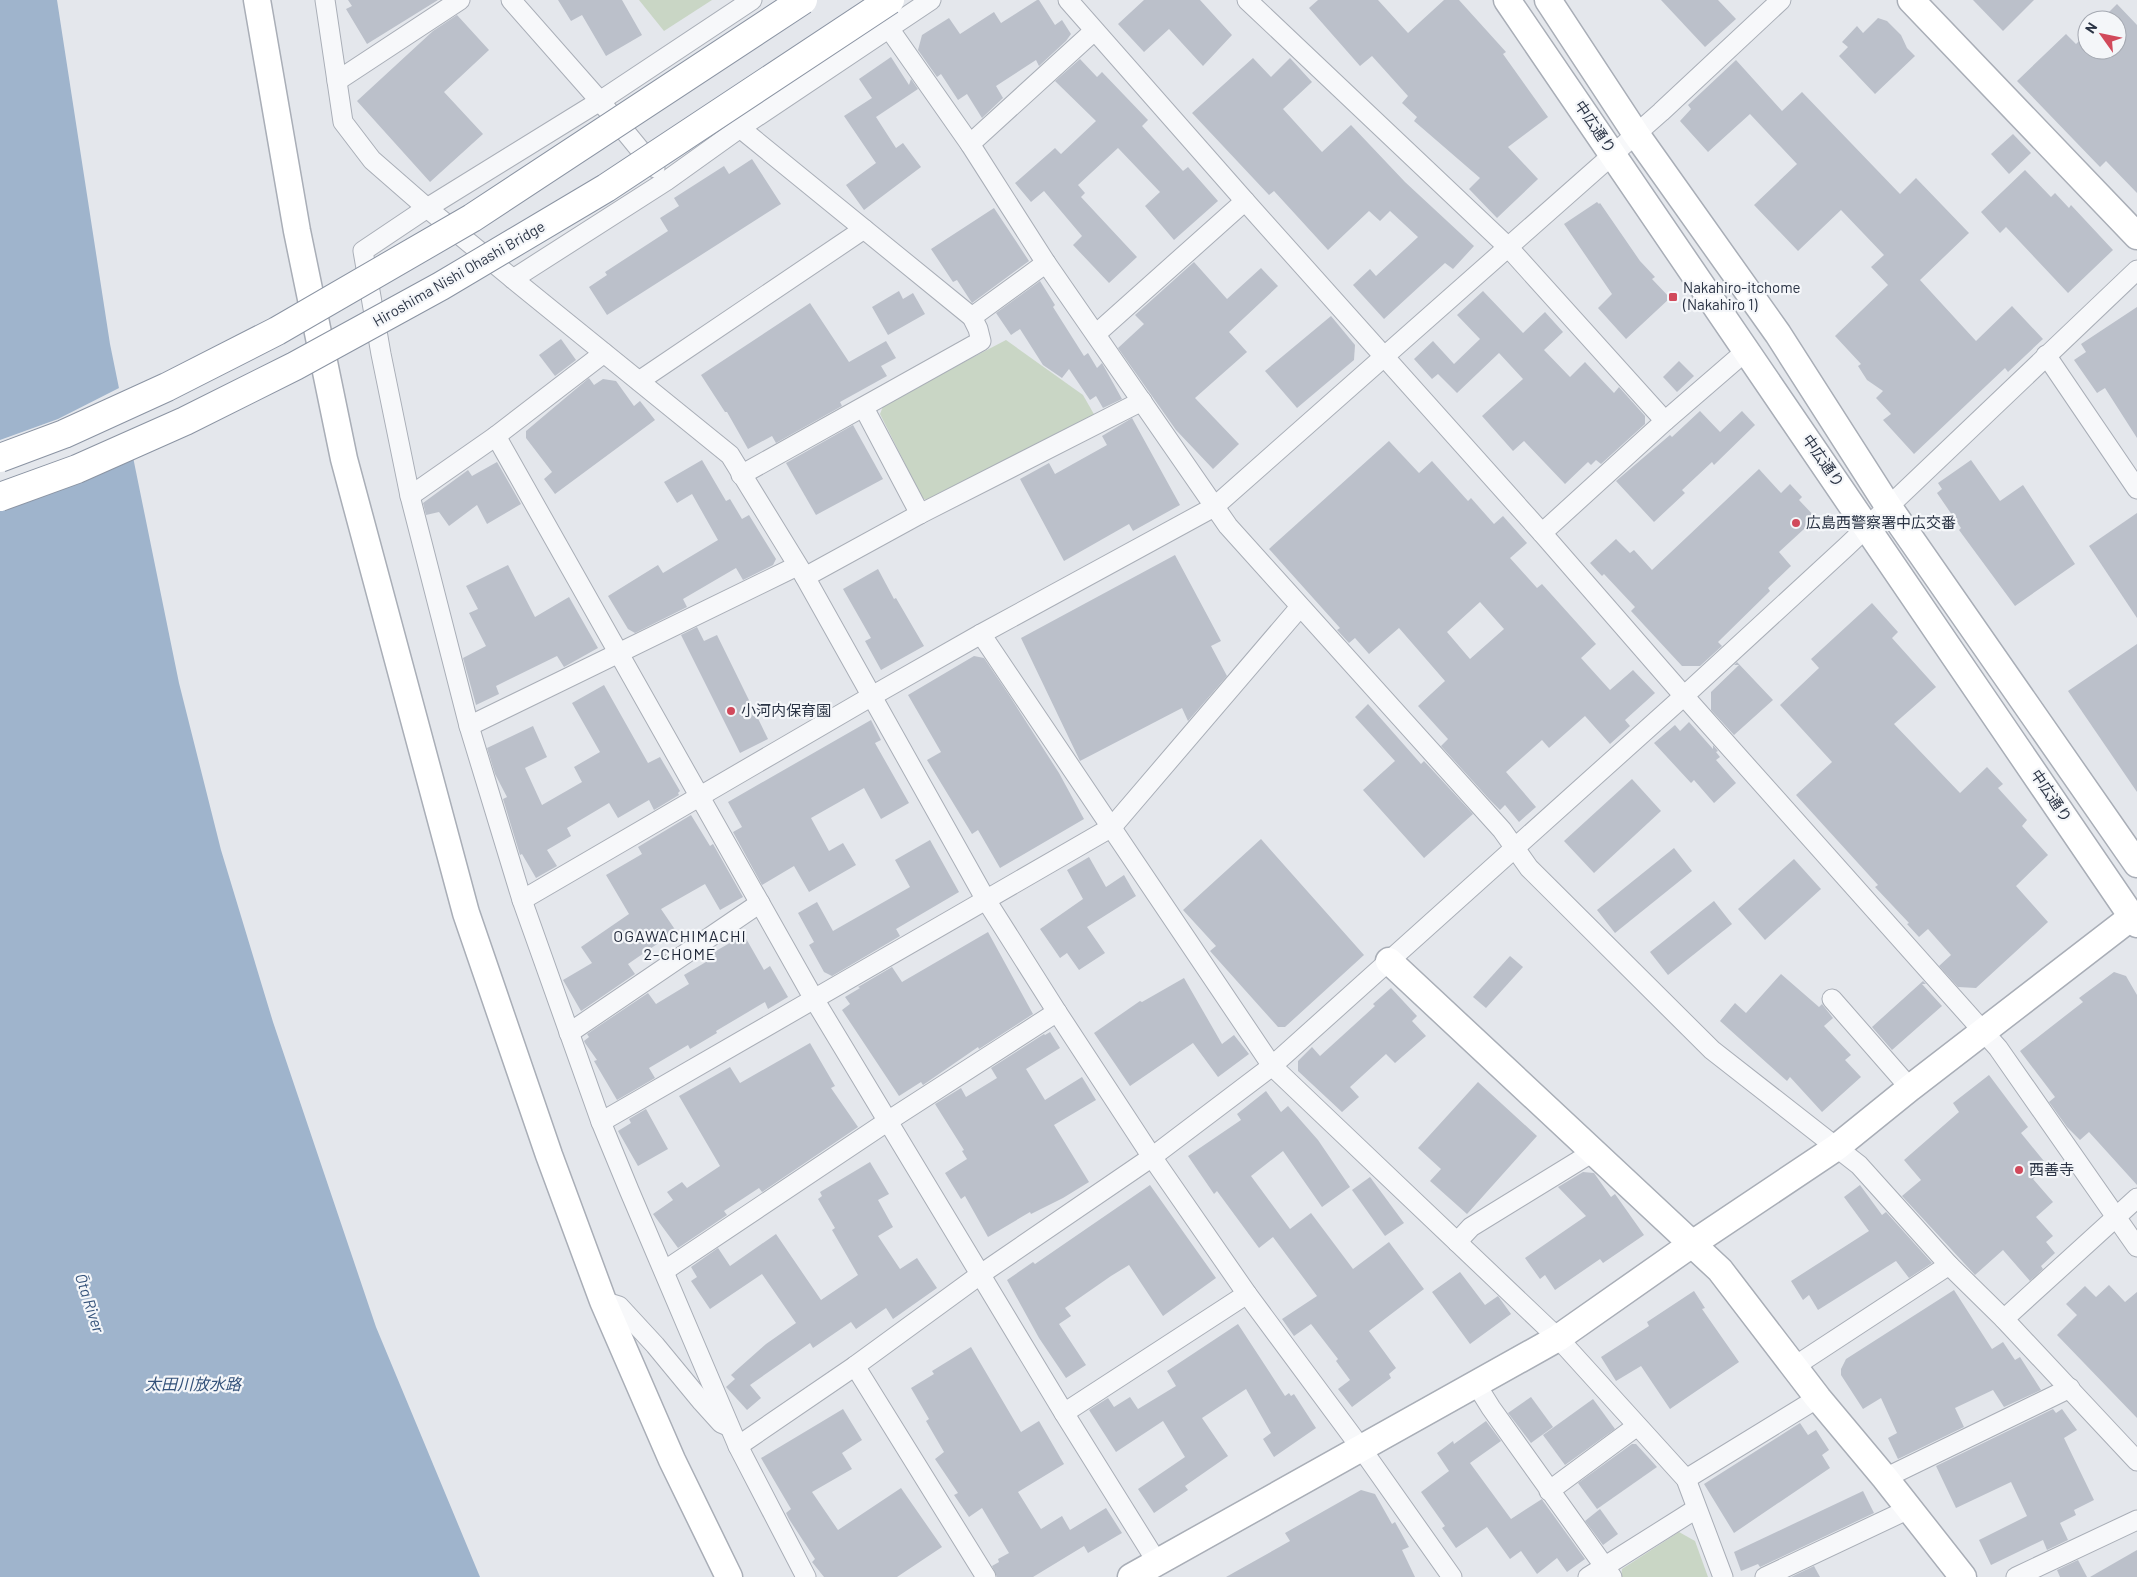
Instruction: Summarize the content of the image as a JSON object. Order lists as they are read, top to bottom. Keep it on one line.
{"streets":{"highway":["Hiroshima Nishi Ohashi Bridge"],"street":["中広通り"]},"districts":["OGAWACHIMACHI 2-CHOME"],"water":["Ōta River","太田川放水路"],"places":{"transit":["Nakahiro-itchome (Nakahiro 1)"],"other":["広島西警察署中広交番","小河内保育園","西善寺"]},"north":"top left"}
